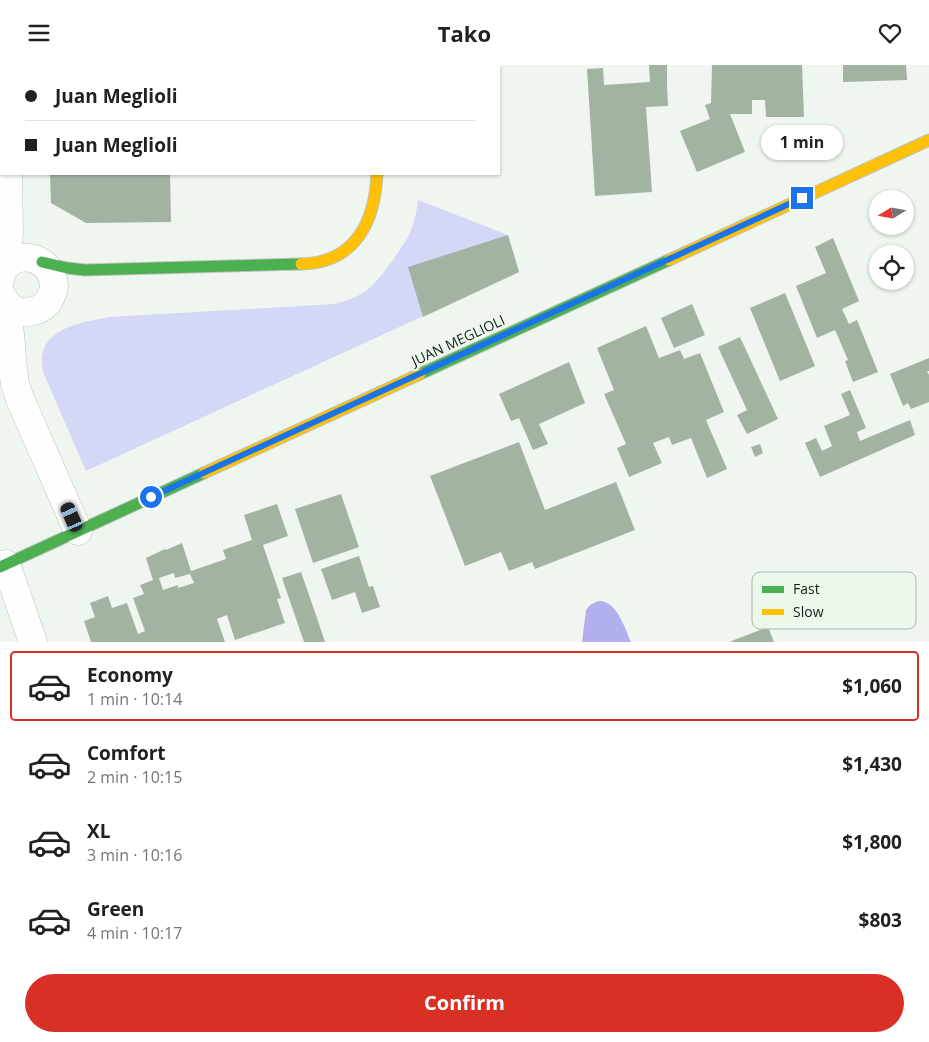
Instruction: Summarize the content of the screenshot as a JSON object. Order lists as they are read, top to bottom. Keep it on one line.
{"streets":{"main road":["JUAN MEGLIOLI"]},"legend":["Fast","Slow"],"north":"left","page":{"header":"Tako","banner":["Juan Meglioli","Juan Meglioli"],"bubble":"1 min","list":[{"name":"Economy","note":"1 min · 10:14","value":"$1,060"},{"name":"Comfort","note":"2 min · 10:15","value":"$1,430"},{"name":"XL","note":"3 min · 10:16","value":"$1,800"},{"name":"Green","note":"4 min · 10:17","value":"$803"}],"buttons":"Confirm"}}
